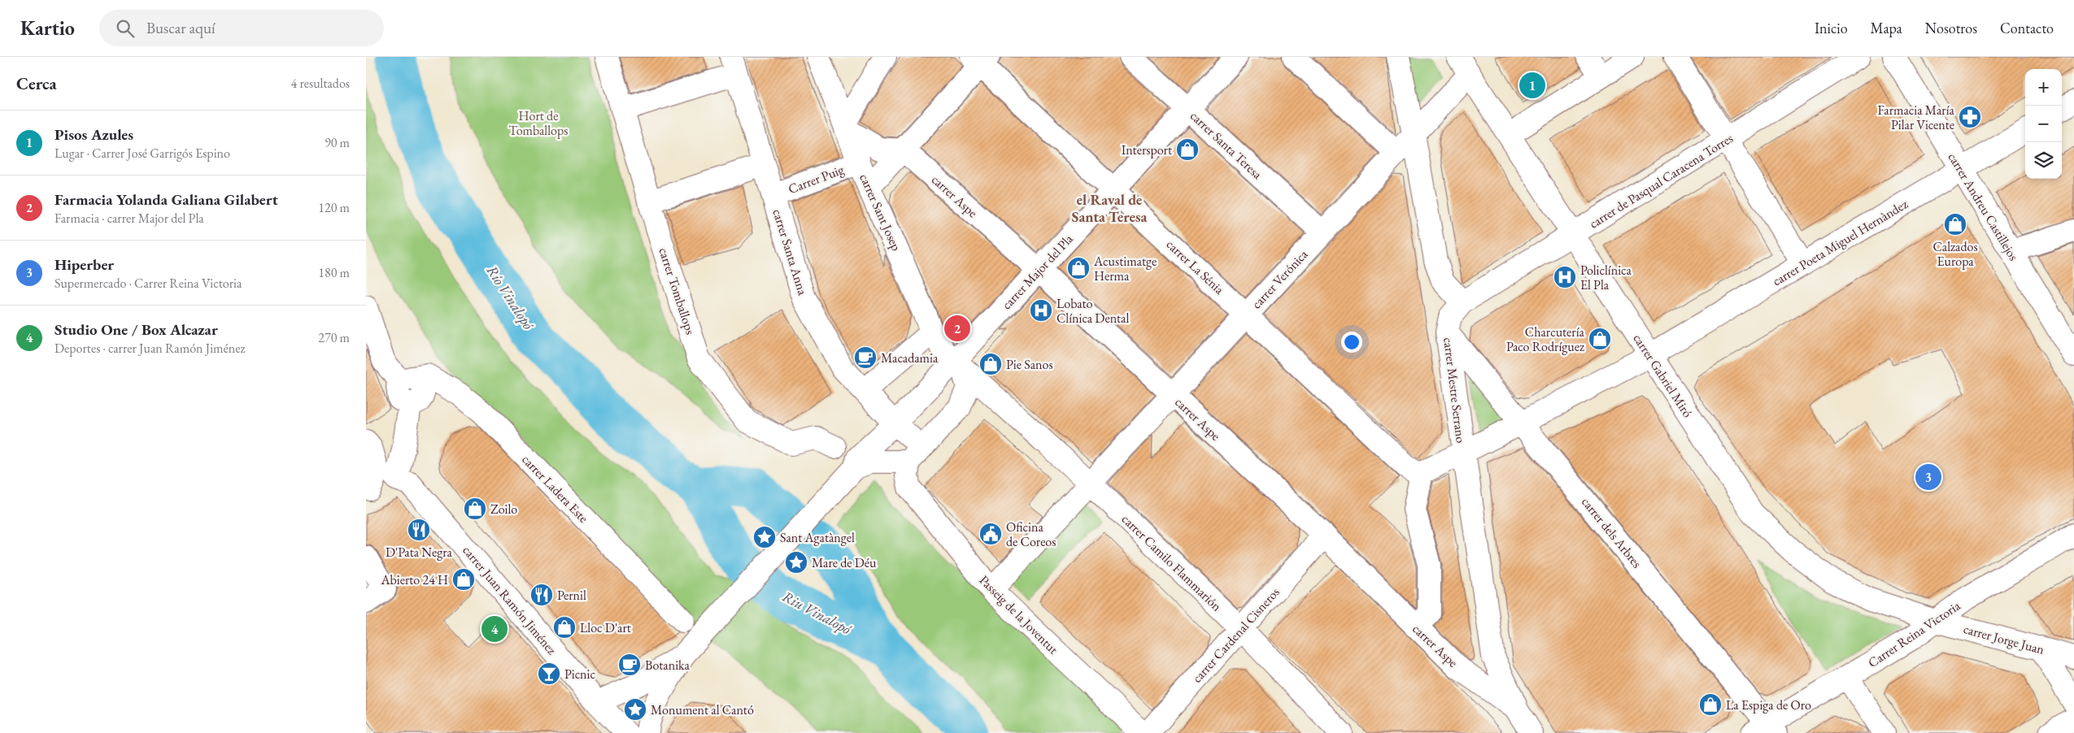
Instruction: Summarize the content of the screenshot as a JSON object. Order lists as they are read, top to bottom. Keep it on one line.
{"streets":{"street":["carrer Santa Teresa","Carrer Puig","carrer de Pasqual Caracena Torres","carrer Aspe","carrer Andreu Castillejos","carrer Sant Josep","carrer Poeta Miguel Hernàndez","carrer Santa Anna","carrer La Sénia","carrer Major del Pla","carrer Verónica","carrer Tomballops","carrer Gabriel Miró","carrer Mestre Serrano","carrer Ladera Este","carrer dels Arbres","carrer Camilo Flammarión","carrer Juan Ramón Jiménez","Passeig de la Joventut","Carrer Reina Victoria","carrer Cardenal Cisneros","carrer Jorge Juan"]},"crossings":[["carrer Santa Teresa","carrer Major del Pla"],["carrer Santa Teresa","carrer Verónica"],["Carrer Puig","carrer Sant Josep"],["Carrer Puig","carrer Santa Anna"],["carrer de Pasqual Caracena Torres","carrer Gabriel Miró"],["carrer de Pasqual Caracena Torres","carrer Mestre Serrano"],["carrer Aspe","carrer Major del Pla"],["carrer Aspe","carrer Verónica"],["carrer Aspe","carrer Mestre Serrano"],["carrer Aspe","carrer Cardenal Cisneros"],["carrer Andreu Castillejos","carrer Poeta Miguel Hernàndez"],["carrer Sant Josep","carrer Major del Pla"],["carrer Sant Josep","carrer Camilo Flammarión"],["carrer Poeta Miguel Hernàndez","carrer La Sénia"],["carrer Poeta Miguel Hernàndez","carrer Gabriel Miró"],["carrer Poeta Miguel Hernàndez","carrer Mestre Serrano"],["carrer Poeta Miguel Hernàndez","carrer dels Arbres"],["carrer Santa Anna","carrer Major del Pla"],["carrer Santa Anna","Passeig de la Joventut"],["carrer La Sénia","carrer Major del Pla"],["carrer La Sénia","carrer Verónica"],["carrer Verónica","carrer Gabriel Miró"],["carrer Verónica","carrer Camilo Flammarión"],["carrer Verónica","Passeig de la Joventut"],["carrer Gabriel Miró","Carrer Reina Victoria"],["carrer Gabriel Miró","carrer Jorge Juan"],["carrer Mestre Serrano","carrer dels Arbres"],["carrer dels Arbres","Carrer Reina Victoria"],["carrer Camilo Flammarión","carrer Cardenal Cisneros"],["Carrer Reina Victoria","carrer Jorge Juan"]],"districts":["el Raval de Santa Teresa"],"water":["Río Vinalopó","Riu Vinalopó"],"parks":["Hort de Tomballops"],"places":{"pharmacy":["Farmacia María Pilar Vicente"],"shop":["Intersport","Calzados Europa","Acustimatge Herma","Charcutería Paco Rodríguez","Pie Sanos","Zoilo","Abierto 24 H","Lloc D'art","La Espiga de Oro"],"hospital":["Policlínica El Pla","Lobato Clínica Dental"],"cafe":["Macadamia","Botanika"],"restaurant":["D'Pata Negra","Pernil"],"public building":["Oficina de Coreos"],"place":["Sant Agatàngel","Mare de Déu","Monument al Cantó"],"bar":["Picnic"]},"page":{"header":"Kartio","search":"Buscar aquí","nav":["Inicio","Mapa","Nosotros","Contacto"],"heading":["Cerca","4 resultados"],"map_buttons":["+","−"],"pins":["1","2","3","4"],"list":[{"mark":"1","name":"Pisos Azules","note":"Lugar · Carrer José Garrigós Espino","value":"90 m"},{"mark":"2","name":"Farmacia Yolanda Galiana Gilabert","note":"Farmacia · carrer Major del Pla","value":"120 m"},{"mark":"3","name":"Hiperber","note":"Supermercado · Carrer Reina Victoria","value":"180 m"},{"mark":"4","name":"Studio One / Box Alcazar","note":"Deportes · carrer Juan Ramón Jiménez","value":"270 m"}]}}
